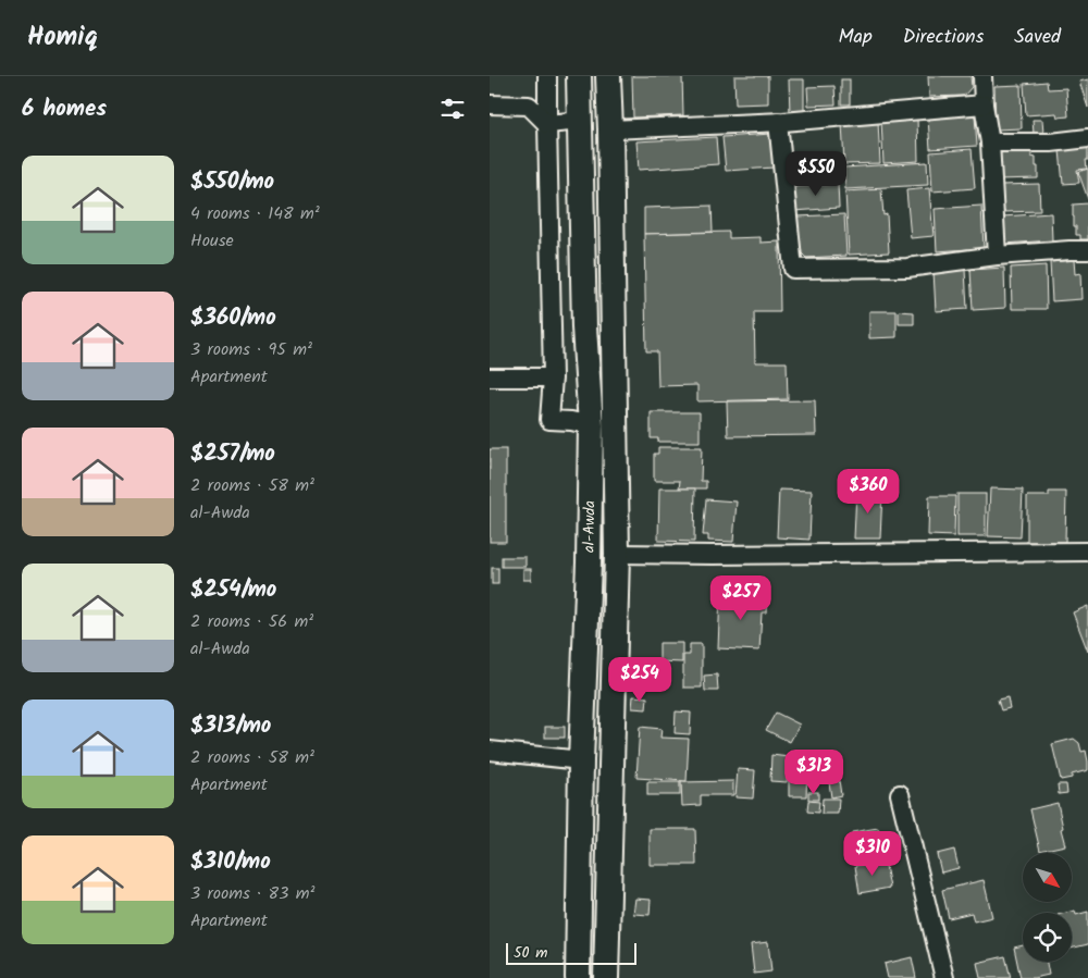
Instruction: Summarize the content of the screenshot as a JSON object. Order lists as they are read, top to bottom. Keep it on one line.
{"streets":{"main road":["al-Awda"]},"scale_bar":"50 m","north":"bottom right","page":{"header":"Homiq","nav":["Map","Directions","Saved"],"heading":"6 homes","list":[{"name":"$550/mo","note":"4 rooms · 148 m² · House"},{"name":"$360/mo","note":"3 rooms · 95 m² · Apartment"},{"name":"$257/mo","note":"2 rooms · 58 m² · al-Awda"},{"name":"$254/mo","note":"2 rooms · 56 m² · al-Awda"},{"name":"$313/mo","note":"2 rooms · 58 m² · Apartment"},{"name":"$310/mo","note":"3 rooms · 83 m² · Apartment"}],"price":["$550","$360","$257","$254","$313","$310"],"scale":"50 m"}}
